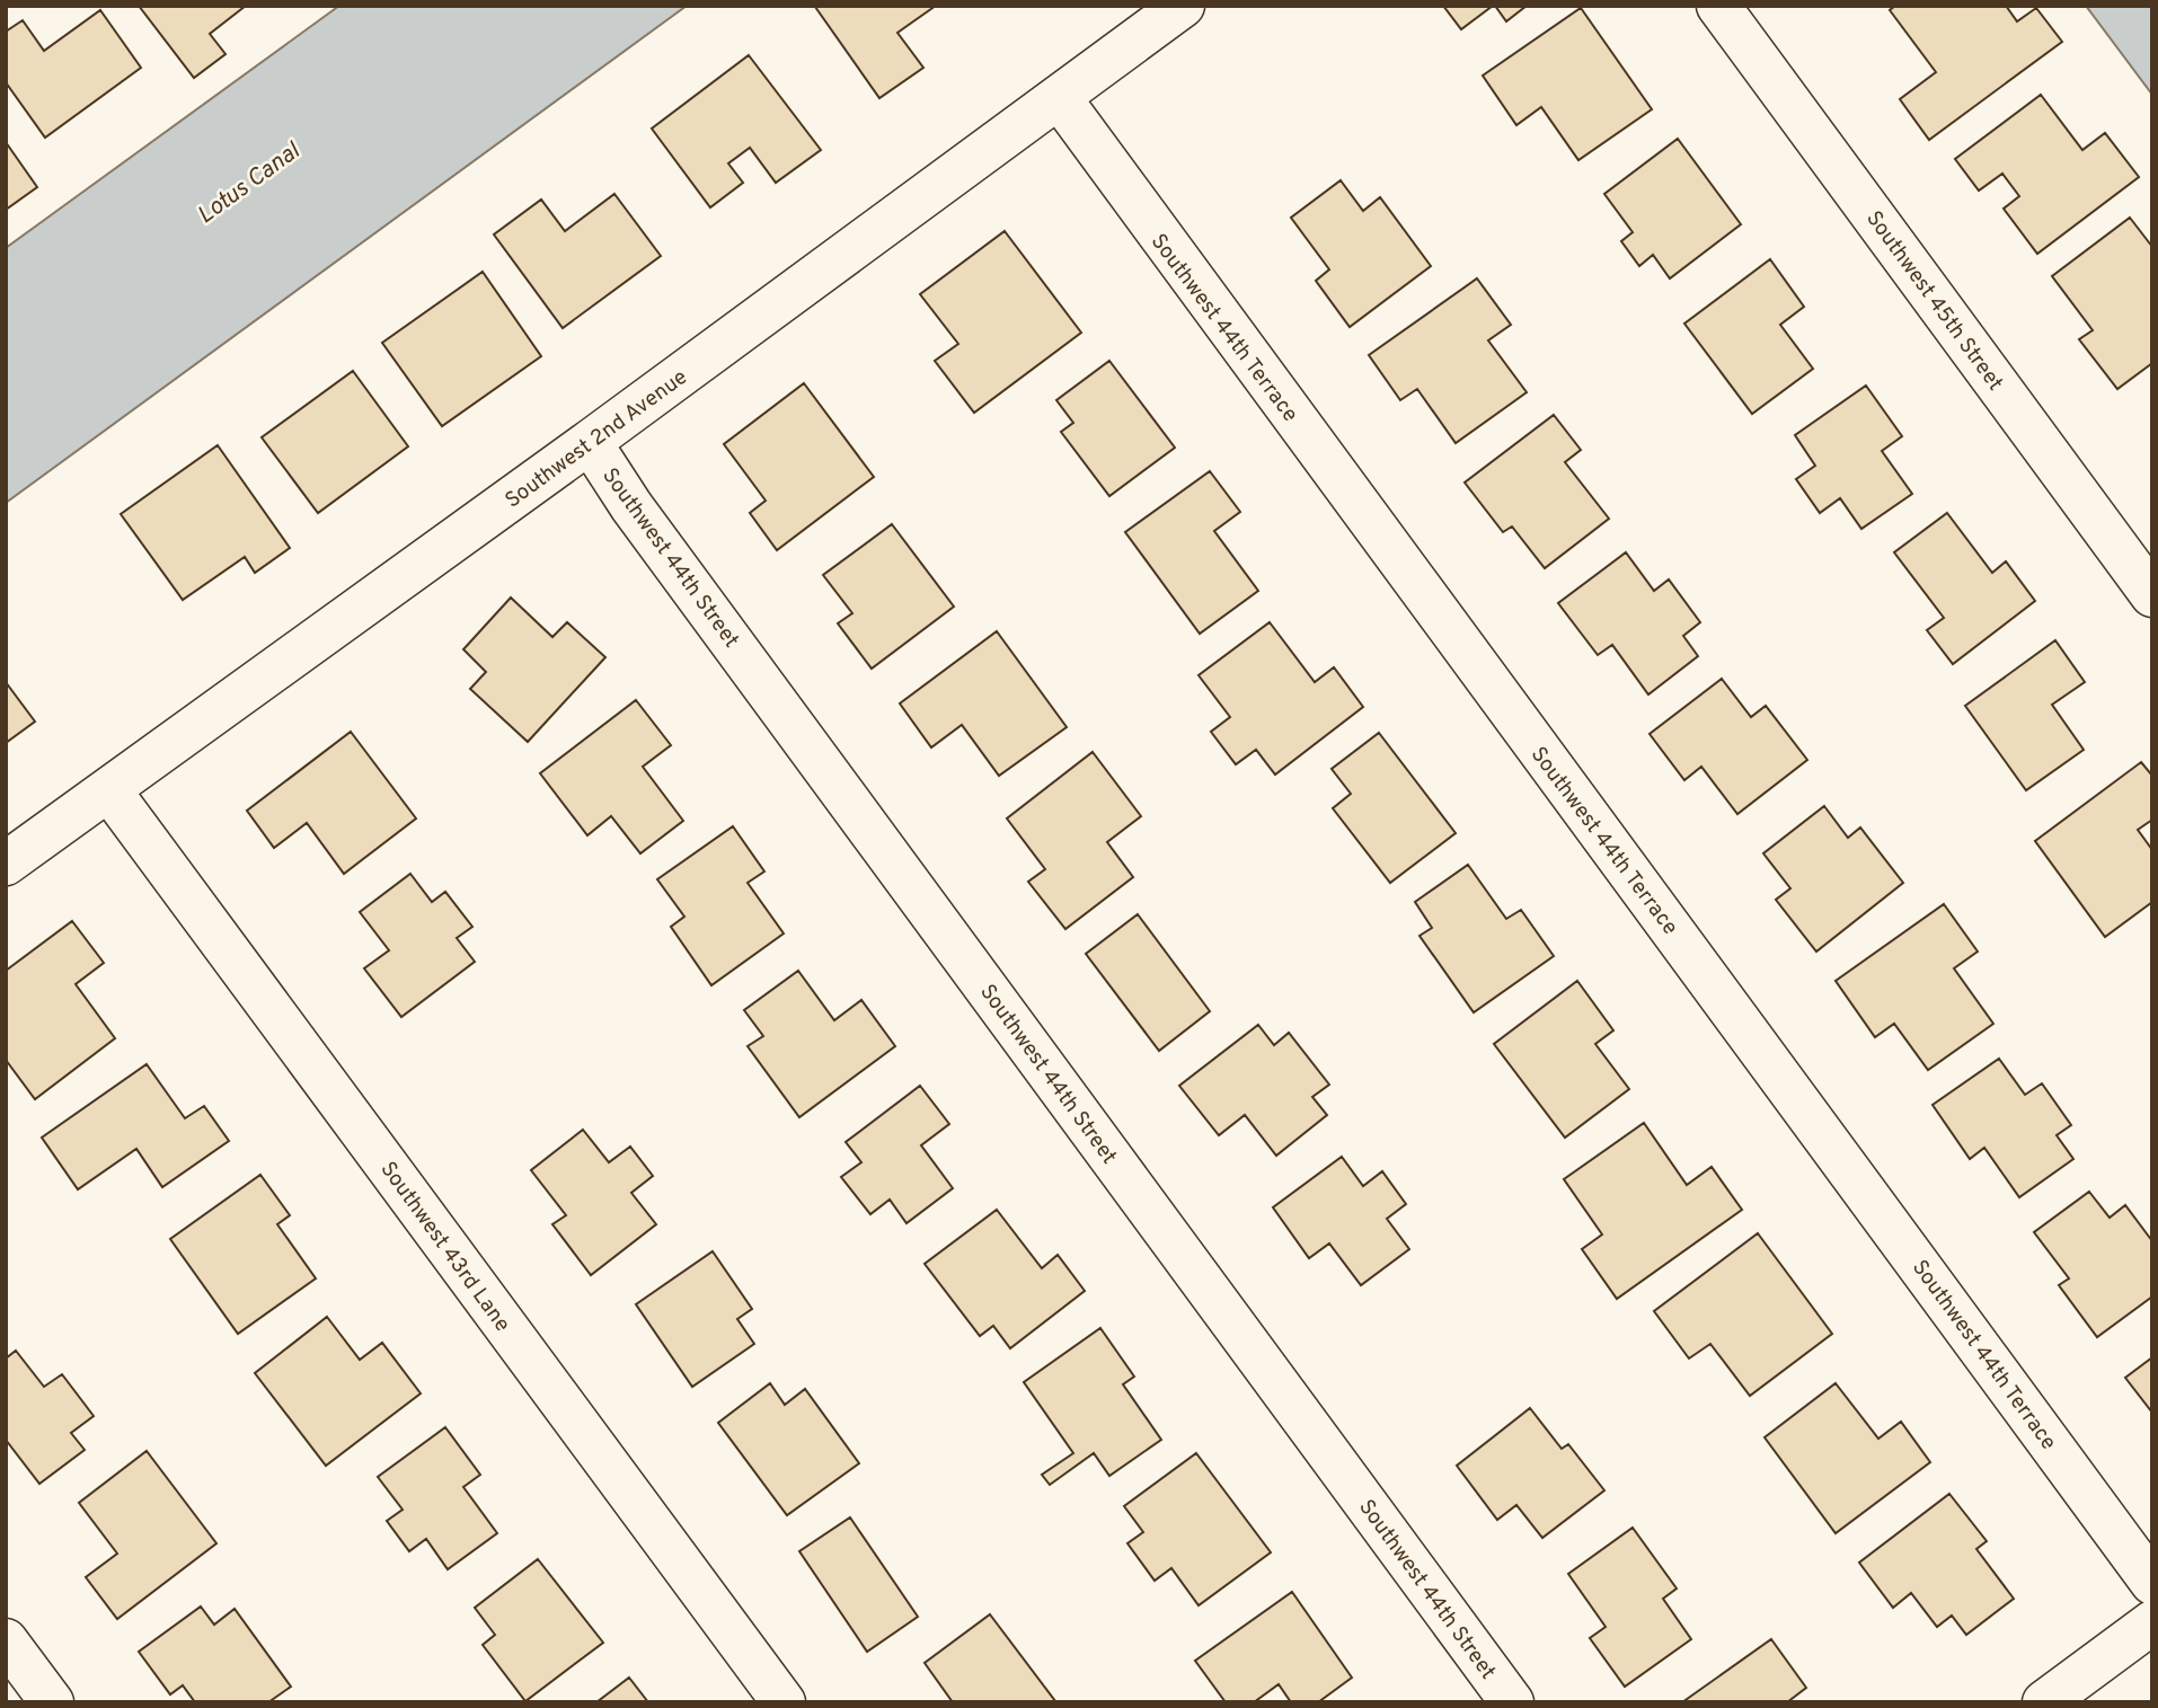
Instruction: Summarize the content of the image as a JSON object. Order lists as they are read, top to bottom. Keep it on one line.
{"streets":{"street":["Southwest 45th Street","Southwest 44th Terrace","Southwest 2nd Avenue","Southwest 44th Street","Southwest 43rd Lane"]},"crossings":[["Southwest 44th Terrace","Southwest 2nd Avenue"],["Southwest 2nd Avenue","Southwest 44th Street"],["Southwest 2nd Avenue","Southwest 43rd Lane"]],"water":["Lotus Canal"]}
